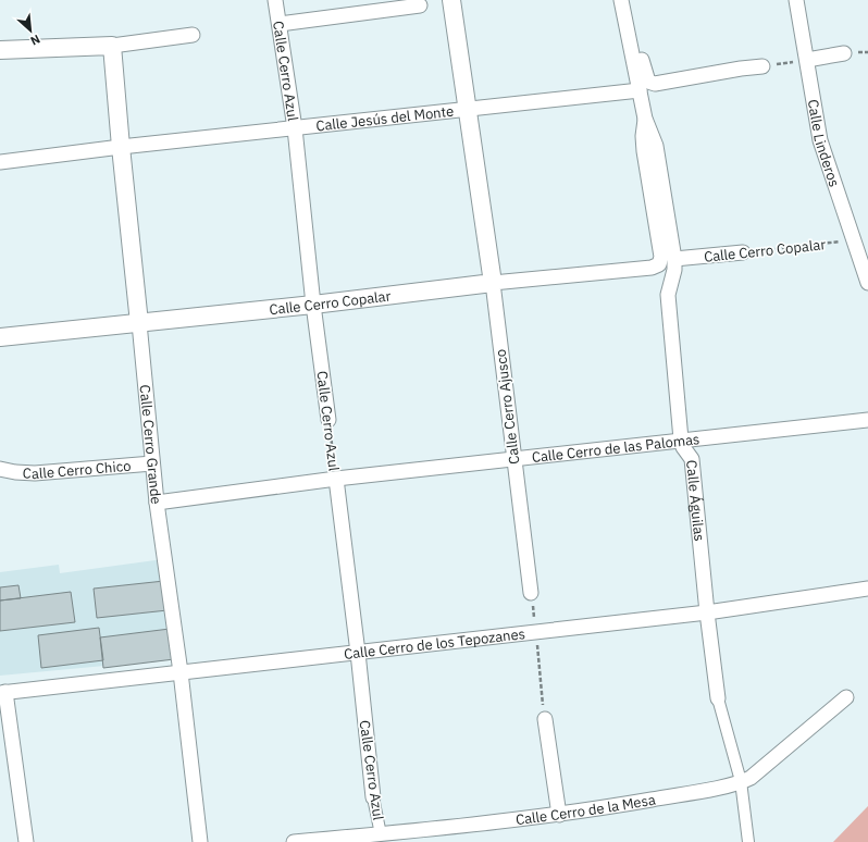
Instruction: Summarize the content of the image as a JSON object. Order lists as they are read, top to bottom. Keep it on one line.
{"streets":{"street":["Calle Cerro Azul","Calle Jesús del Monte","Calle Linderos","Calle Cerro Copalar","Calle Cerro Ajusco","Calle Cerro Grande","Calle Cerro de las Palomas","Calle Cerro Chico","Calle Águilas","Calle Cerro de los Tepozanes","Calle Cerro de la Mesa"]},"crossings":[["Calle Cerro Azul","Calle Jesús del Monte"],["Calle Cerro Azul","Calle Cerro Copalar"],["Calle Cerro Azul","Calle Cerro de las Palomas"],["Calle Cerro Azul","Calle Cerro de los Tepozanes"],["Calle Cerro Azul","Calle Cerro de la Mesa"],["Calle Jesús del Monte","Calle Cerro Ajusco"],["Calle Jesús del Monte","Calle Cerro Grande"],["Calle Jesús del Monte","Calle Águilas"],["Calle Linderos","Calle Cerro Copalar"],["Calle Cerro Copalar","Calle Cerro Ajusco"],["Calle Cerro Copalar","Calle Cerro Grande"],["Calle Cerro Copalar","Calle Águilas"],["Calle Cerro Ajusco","Calle Cerro de las Palomas"],["Calle Cerro Grande","Calle Cerro de las Palomas"],["Calle Cerro Grande","Calle Cerro Chico"],["Calle Cerro Grande","Calle Cerro de los Tepozanes"],["Calle Cerro de las Palomas","Calle Águilas"],["Calle Águilas","Calle Cerro de los Tepozanes"],["Calle Águilas","Calle Cerro de la Mesa"]],"north":"bottom right"}
